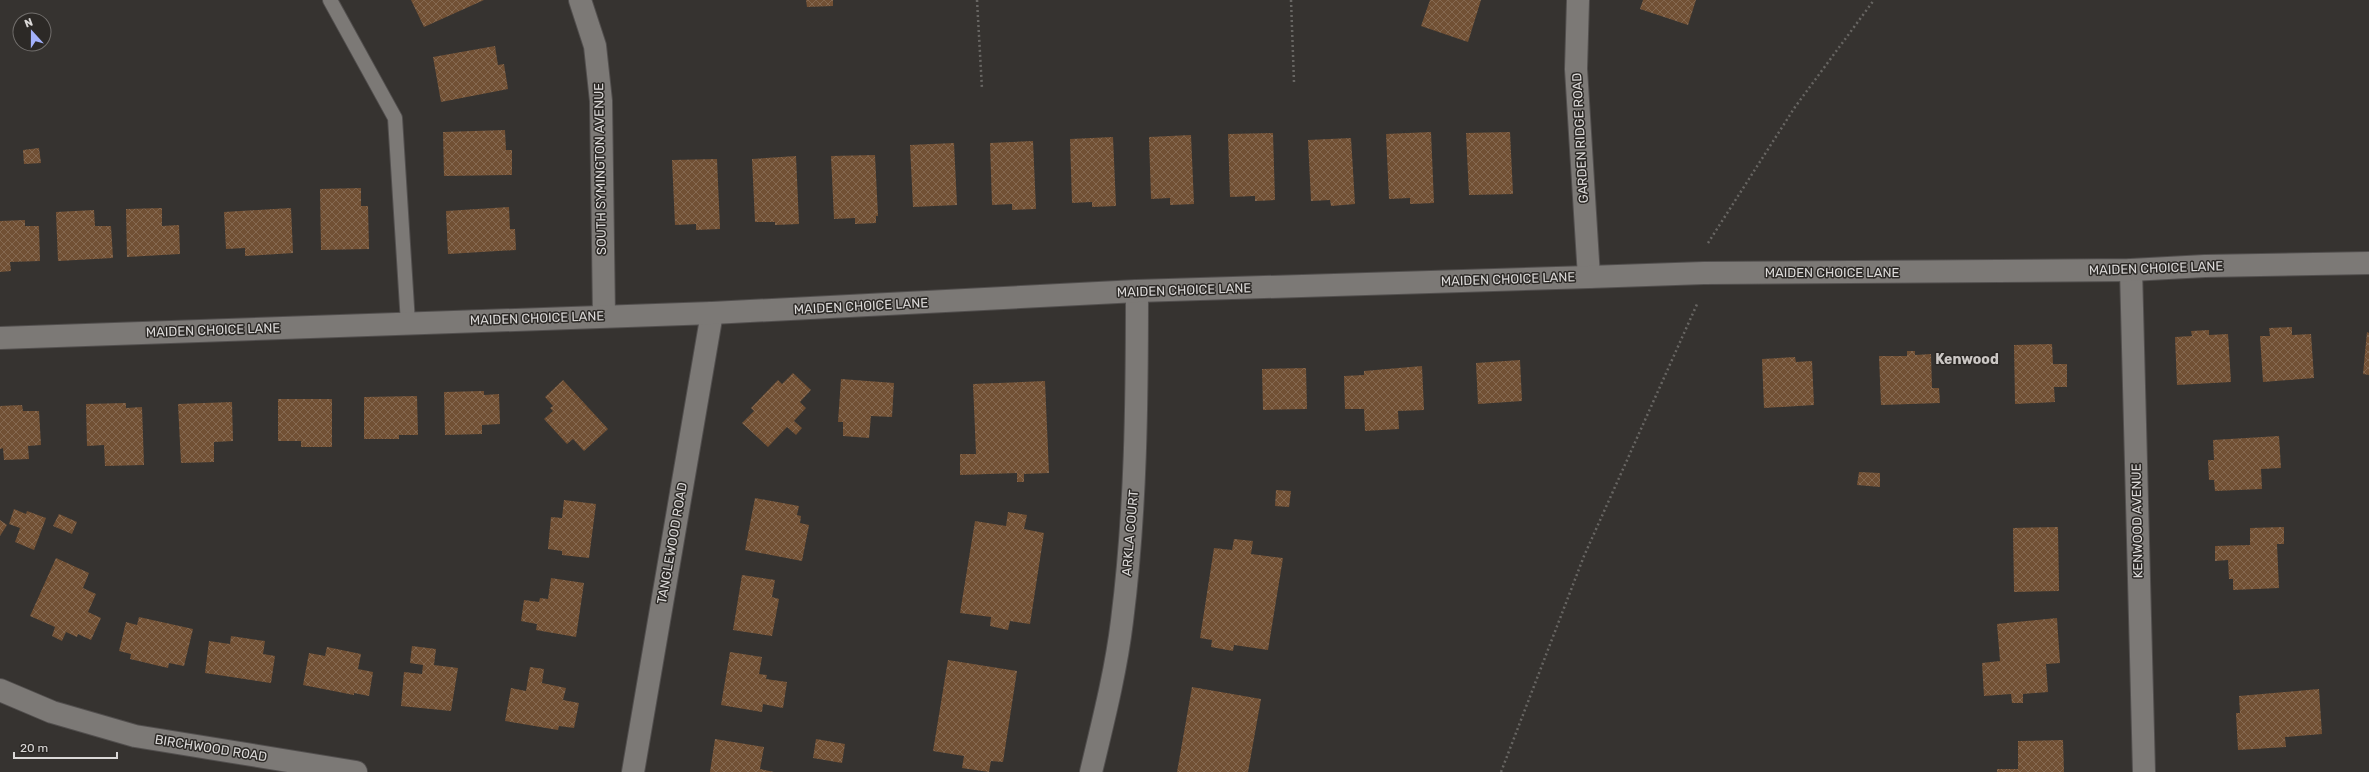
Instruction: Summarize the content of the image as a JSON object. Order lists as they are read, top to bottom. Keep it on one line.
{"streets":{"street":["GARDEN RIDGE ROAD","SOUTH SYMINGTON AVENUE","MAIDEN CHOICE LANE","KENWOOD AVENUE","ARKLA COURT","TANGLEWOOD ROAD","BIRCHWOOD ROAD"]},"crossings":[["GARDEN RIDGE ROAD","MAIDEN CHOICE LANE"],["SOUTH SYMINGTON AVENUE","MAIDEN CHOICE LANE"],["MAIDEN CHOICE LANE","KENWOOD AVENUE"],["MAIDEN CHOICE LANE","ARKLA COURT"],["MAIDEN CHOICE LANE","TANGLEWOOD ROAD"]],"districts":["Kenwood"],"scale_bar":"20 m","north":"top"}
